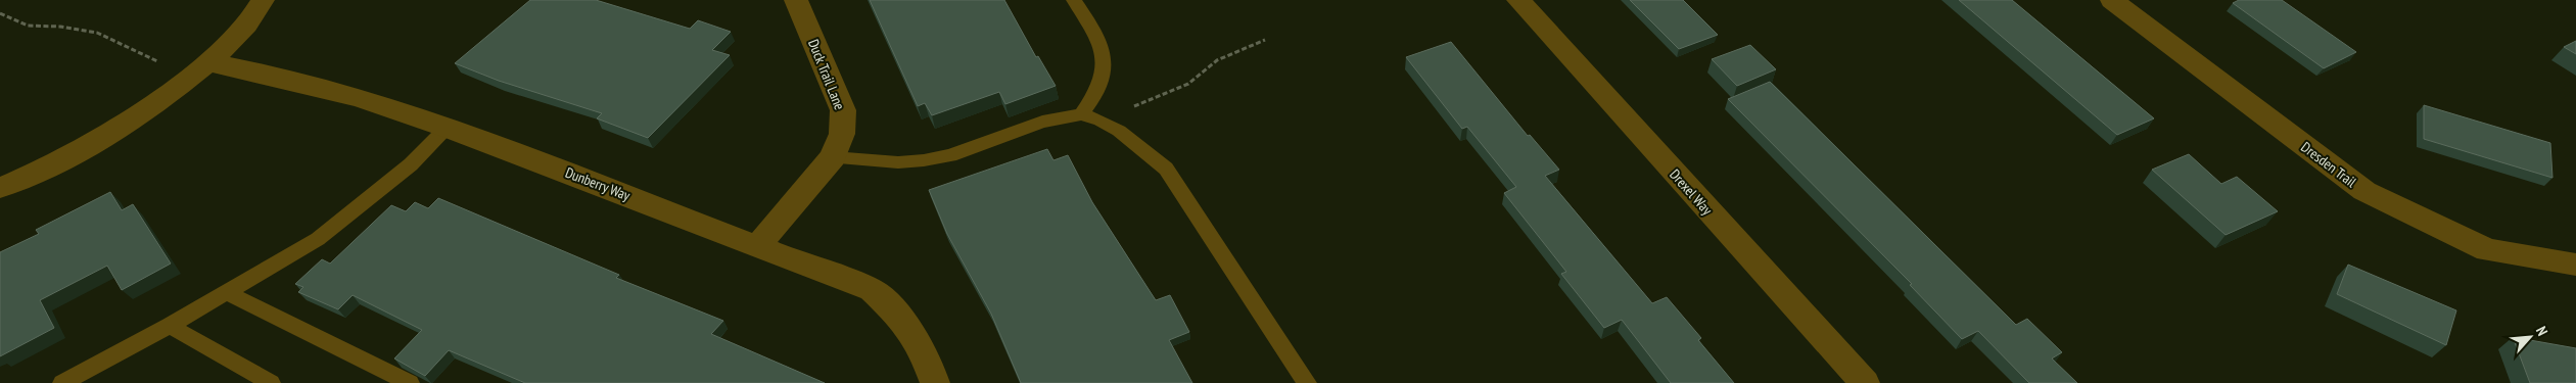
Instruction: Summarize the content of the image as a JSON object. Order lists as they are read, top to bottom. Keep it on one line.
{"streets":{"street":["Duck Trail Lane","Dresden Trail","Dunberry Way","Drexel Way"]},"crossings":[["Duck Trail Lane","Dunberry Way"]],"north":"top right"}
